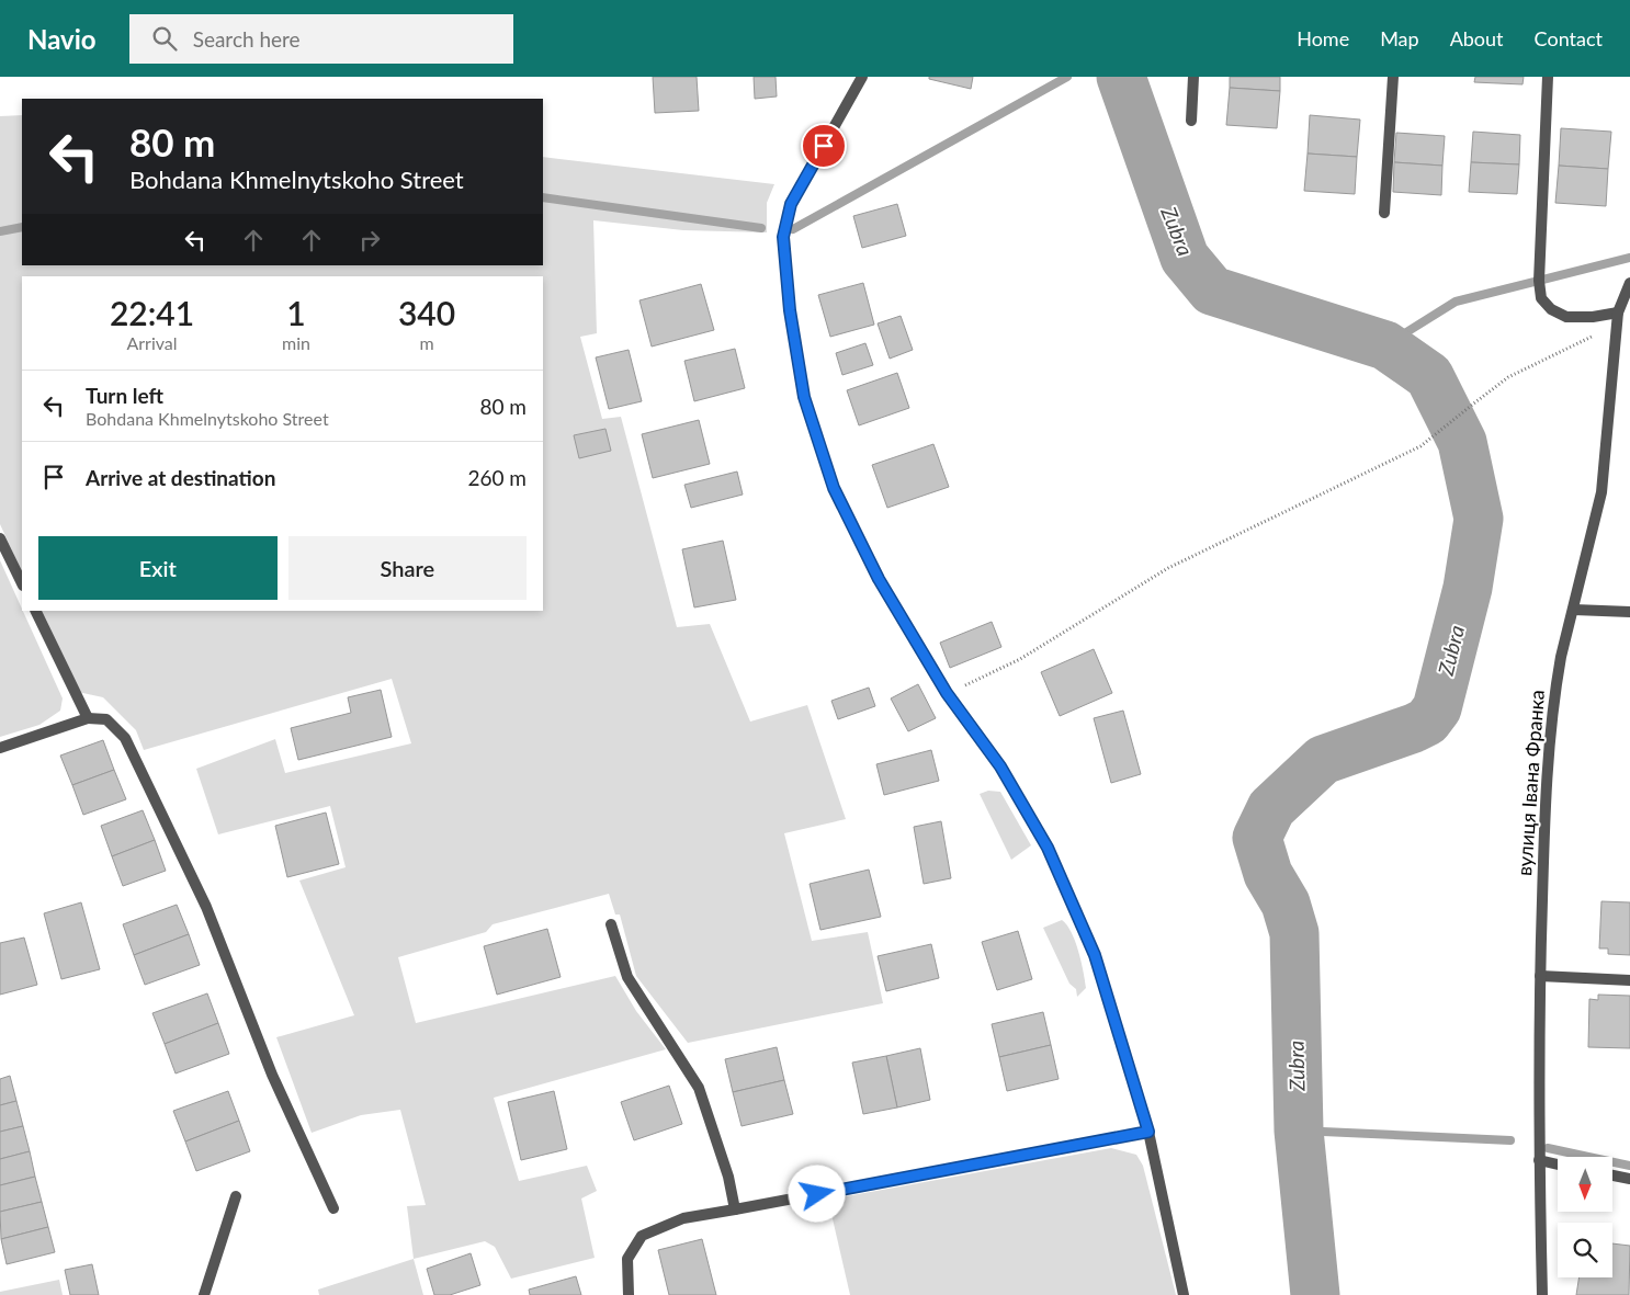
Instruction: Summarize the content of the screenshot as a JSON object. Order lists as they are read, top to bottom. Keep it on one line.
{"streets":{"street":["вулиця Івана Франка"]},"water":["Zubra"],"north":"bottom","page":{"header":"Navio","search":"Search here","nav":["Home","Map","About","Contact"],"turn":["80 m","Bohdana Khmelnytskoho Street"],"eta":["22:41","Arrival","1","min","340","m"],"list":[{"name":"Turn left","note":"Bohdana Khmelnytskoho Street","value":"80 m"},{"name":"Arrive at destination","value":"260 m"}],"buttons":["Exit","Share"]}}
